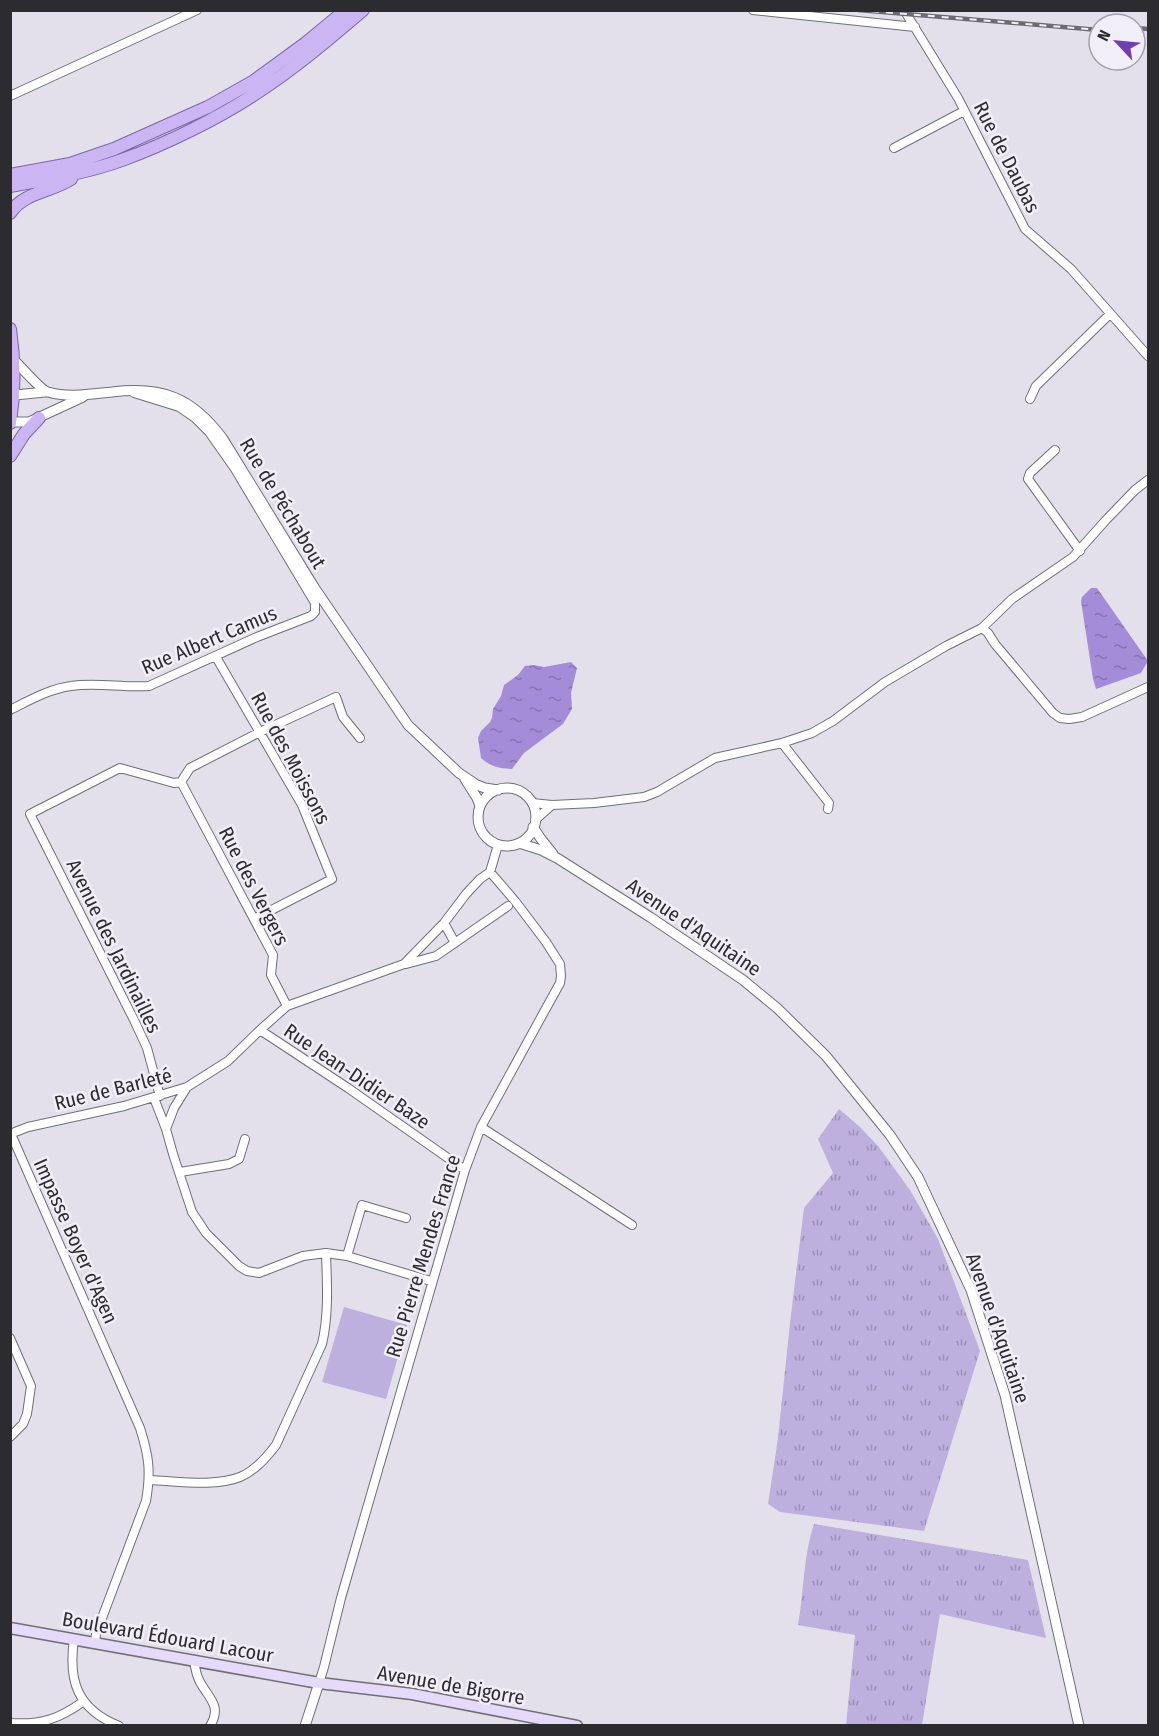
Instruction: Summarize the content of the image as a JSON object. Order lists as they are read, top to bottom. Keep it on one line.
{"streets":{"main road":["Boulevard Édouard Lacour","Avenue de Bigorre"],"street":["Rue de Daubas","Rue de Péchabout","Rue Albert Camus","Rue des Moissons","Rue des Vergers","Avenue d'Aquitaine","Avenue des Jardinailles","Rue Jean-Didier Baze","Rue de Barleté","Impasse Boyer d'Agen","Rue Pierre Mendes France"]},"crossings":[["Rue de Péchabout","Rue Albert Camus"],["Rue de Péchabout","Avenue d'Aquitaine"],["Rue Albert Camus","Rue des Moissons"],["Rue des Moissons","Rue des Vergers"],["Rue des Vergers","Avenue des Jardinailles"],["Rue des Vergers","Rue de Barleté"],["Avenue des Jardinailles","Rue de Barleté"],["Avenue des Jardinailles","Rue Pierre Mendes France"],["Rue Jean-Didier Baze","Rue de Barleté"],["Rue Jean-Didier Baze","Rue Pierre Mendes France"],["Rue de Barleté","Impasse Boyer d'Agen"],["Rue de Barleté","Rue Pierre Mendes France"],["Rue Pierre Mendes France","Boulevard Édouard Lacour"],["Rue Pierre Mendes France","Avenue de Bigorre"],["Boulevard Édouard Lacour","Avenue de Bigorre"]],"north":"top left"}
